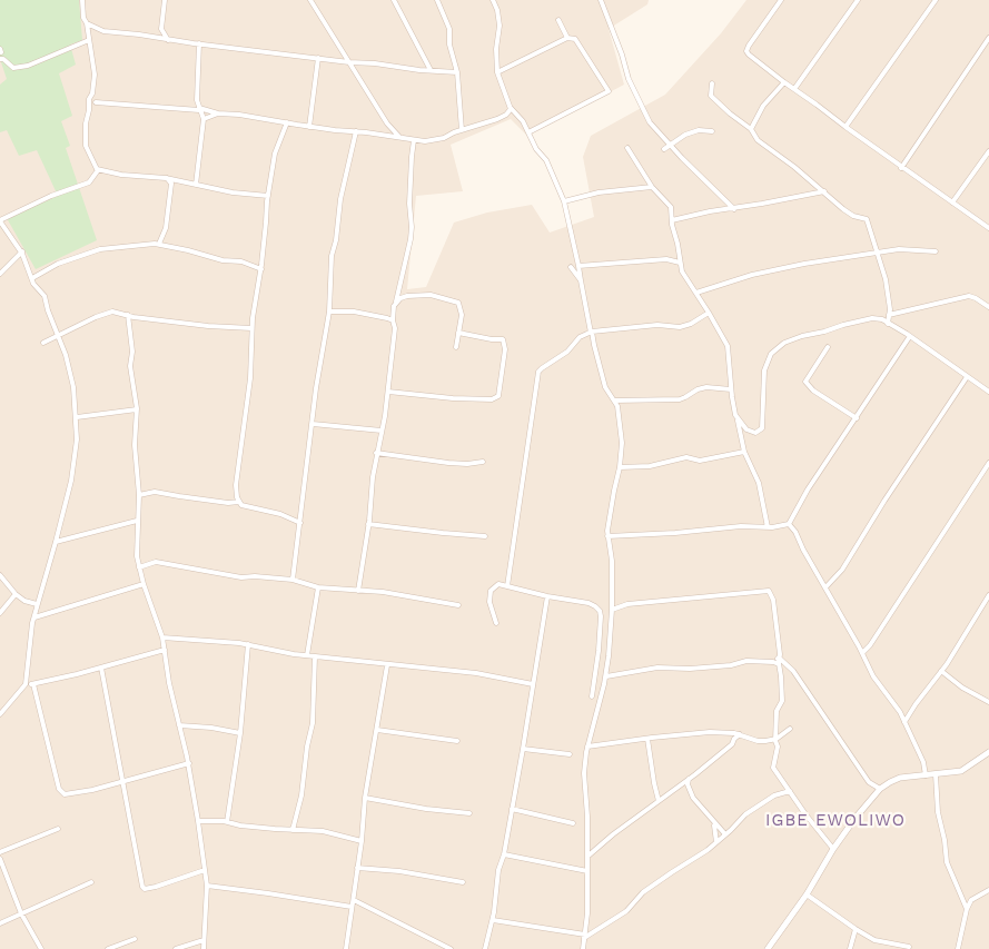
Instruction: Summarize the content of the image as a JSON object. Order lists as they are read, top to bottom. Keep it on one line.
{"districts":["IGBE EWOLIWO"]}
